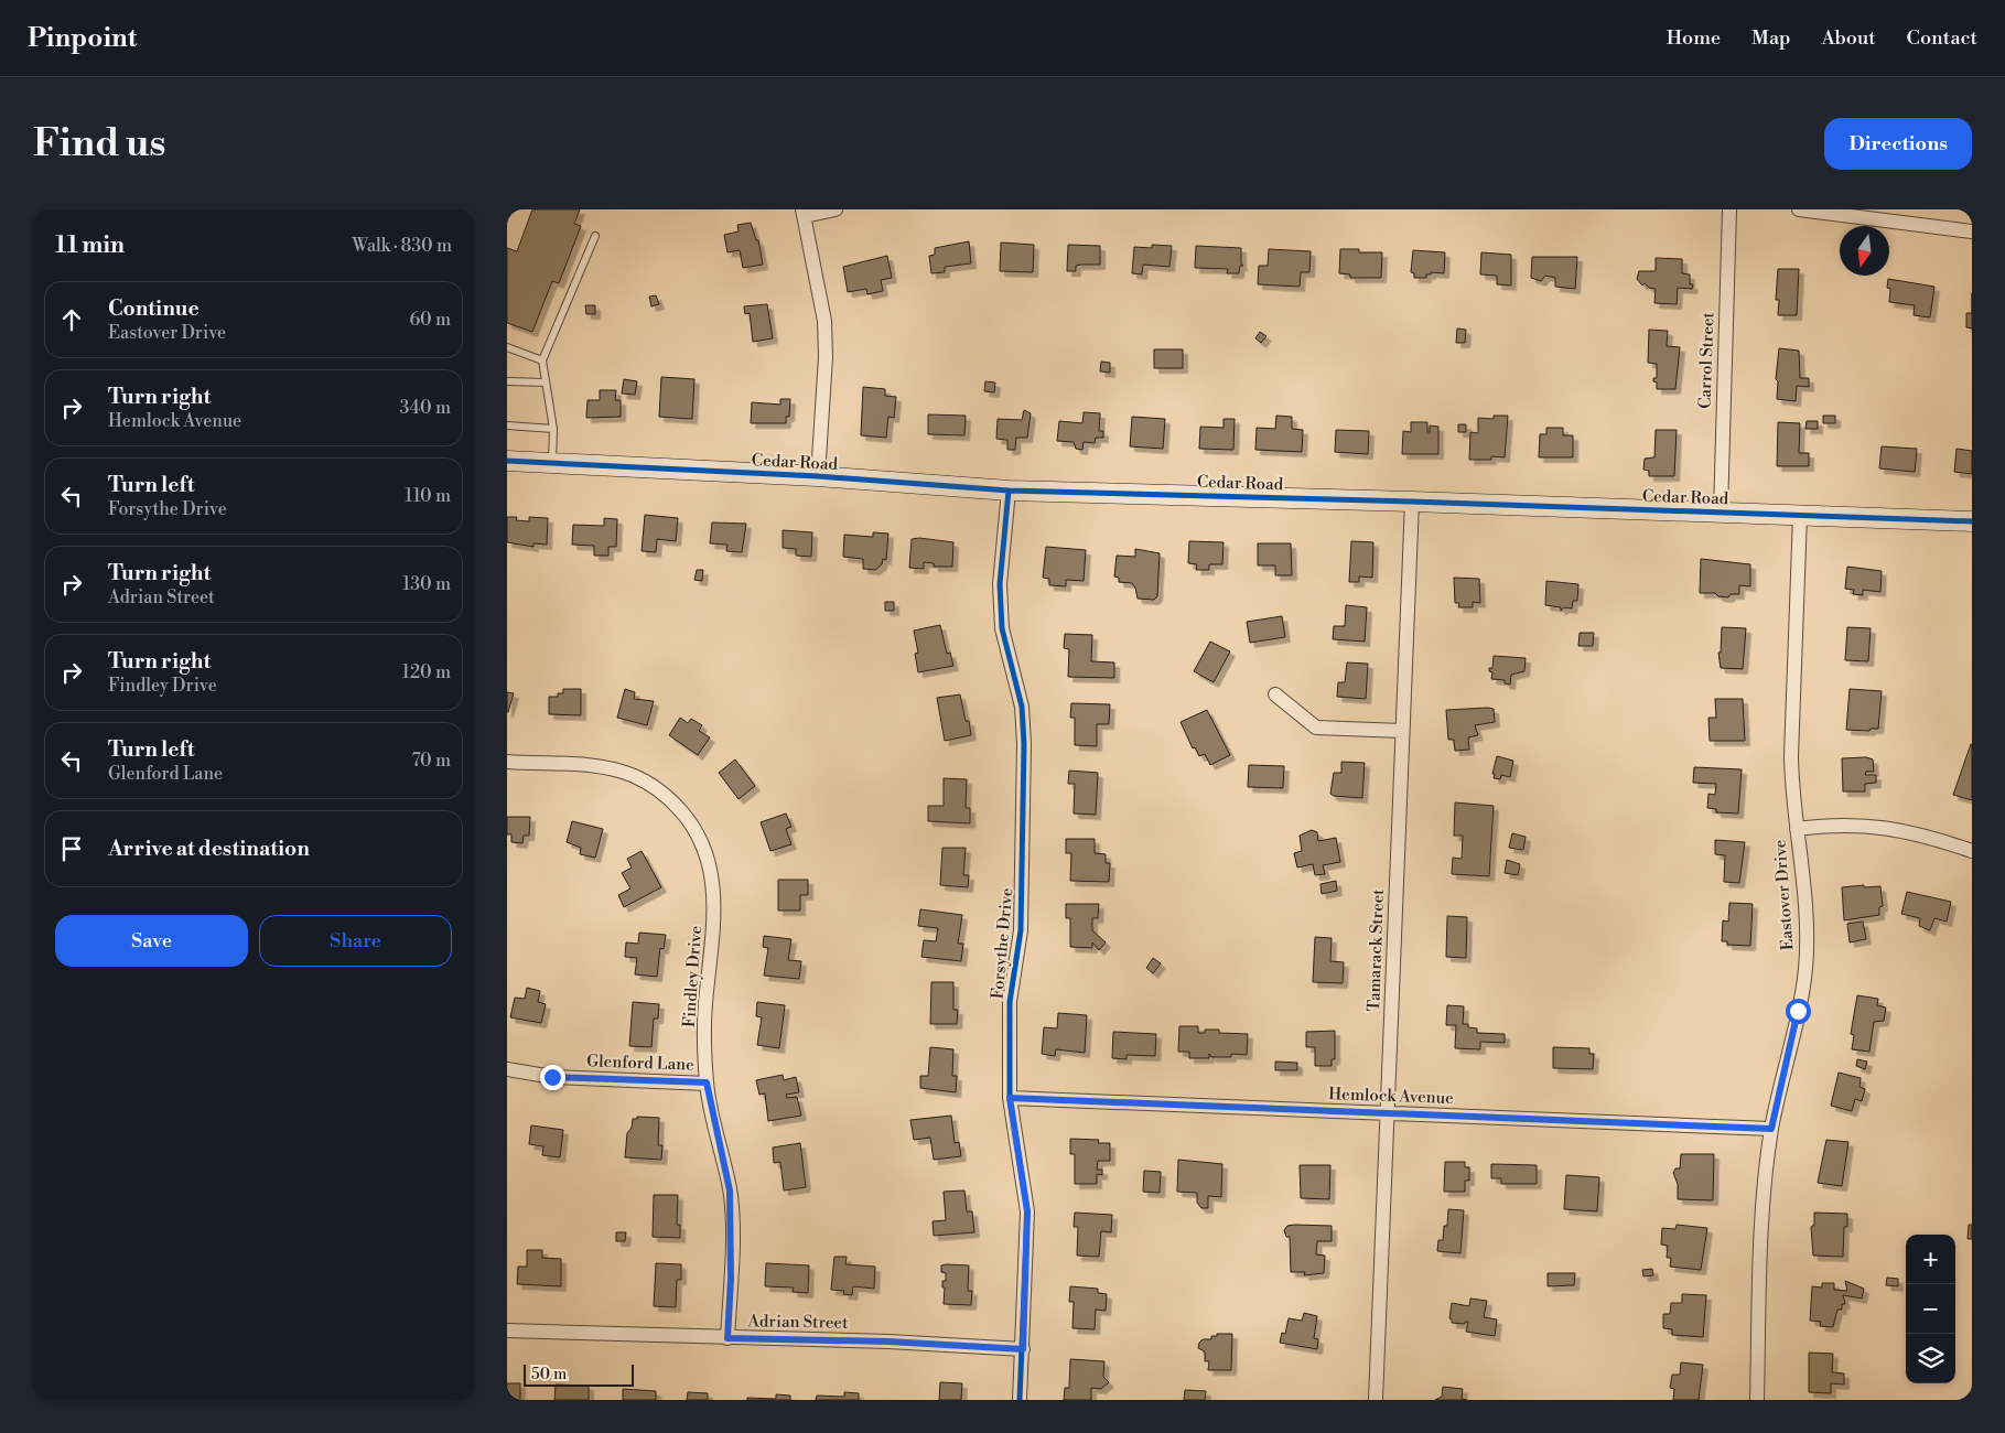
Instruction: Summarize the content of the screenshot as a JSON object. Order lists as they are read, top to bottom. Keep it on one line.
{"streets":{"street":["Carrol Street","Cedar Road","Eastover Drive","Forsythe Drive","Tamarack Street","Findley Drive","Glenford Lane","Hemlock Avenue","Adrian Street"]},"crossings":[["Carrol Street","Cedar Road"],["Cedar Road","Eastover Drive"],["Cedar Road","Forsythe Drive"],["Cedar Road","Tamarack Street"],["Eastover Drive","Hemlock Avenue"],["Forsythe Drive","Hemlock Avenue"],["Forsythe Drive","Adrian Street"],["Tamarack Street","Hemlock Avenue"],["Findley Drive","Glenford Lane"],["Findley Drive","Adrian Street"]],"scale_bar":"50 m","north":"bottom","page":{"header":"Pinpoint","nav":["Home","Map","About","Contact"],"buttons":["Directions",["Save","Share"]],"title":"Find us","heading":["11 min","Walk · 830 m"],"list":[["Continue","Eastover Drive","60 m"],["Turn right","Hemlock Avenue","340 m"],["Turn left","Forsythe Drive","110 m"],["Turn right","Adrian Street","130 m"],["Turn right","Findley Drive","120 m"],["Turn left","Glenford Lane","70 m"],"Arrive at destination"],"map_buttons":["+","−"],"scale":"50 m"}}
